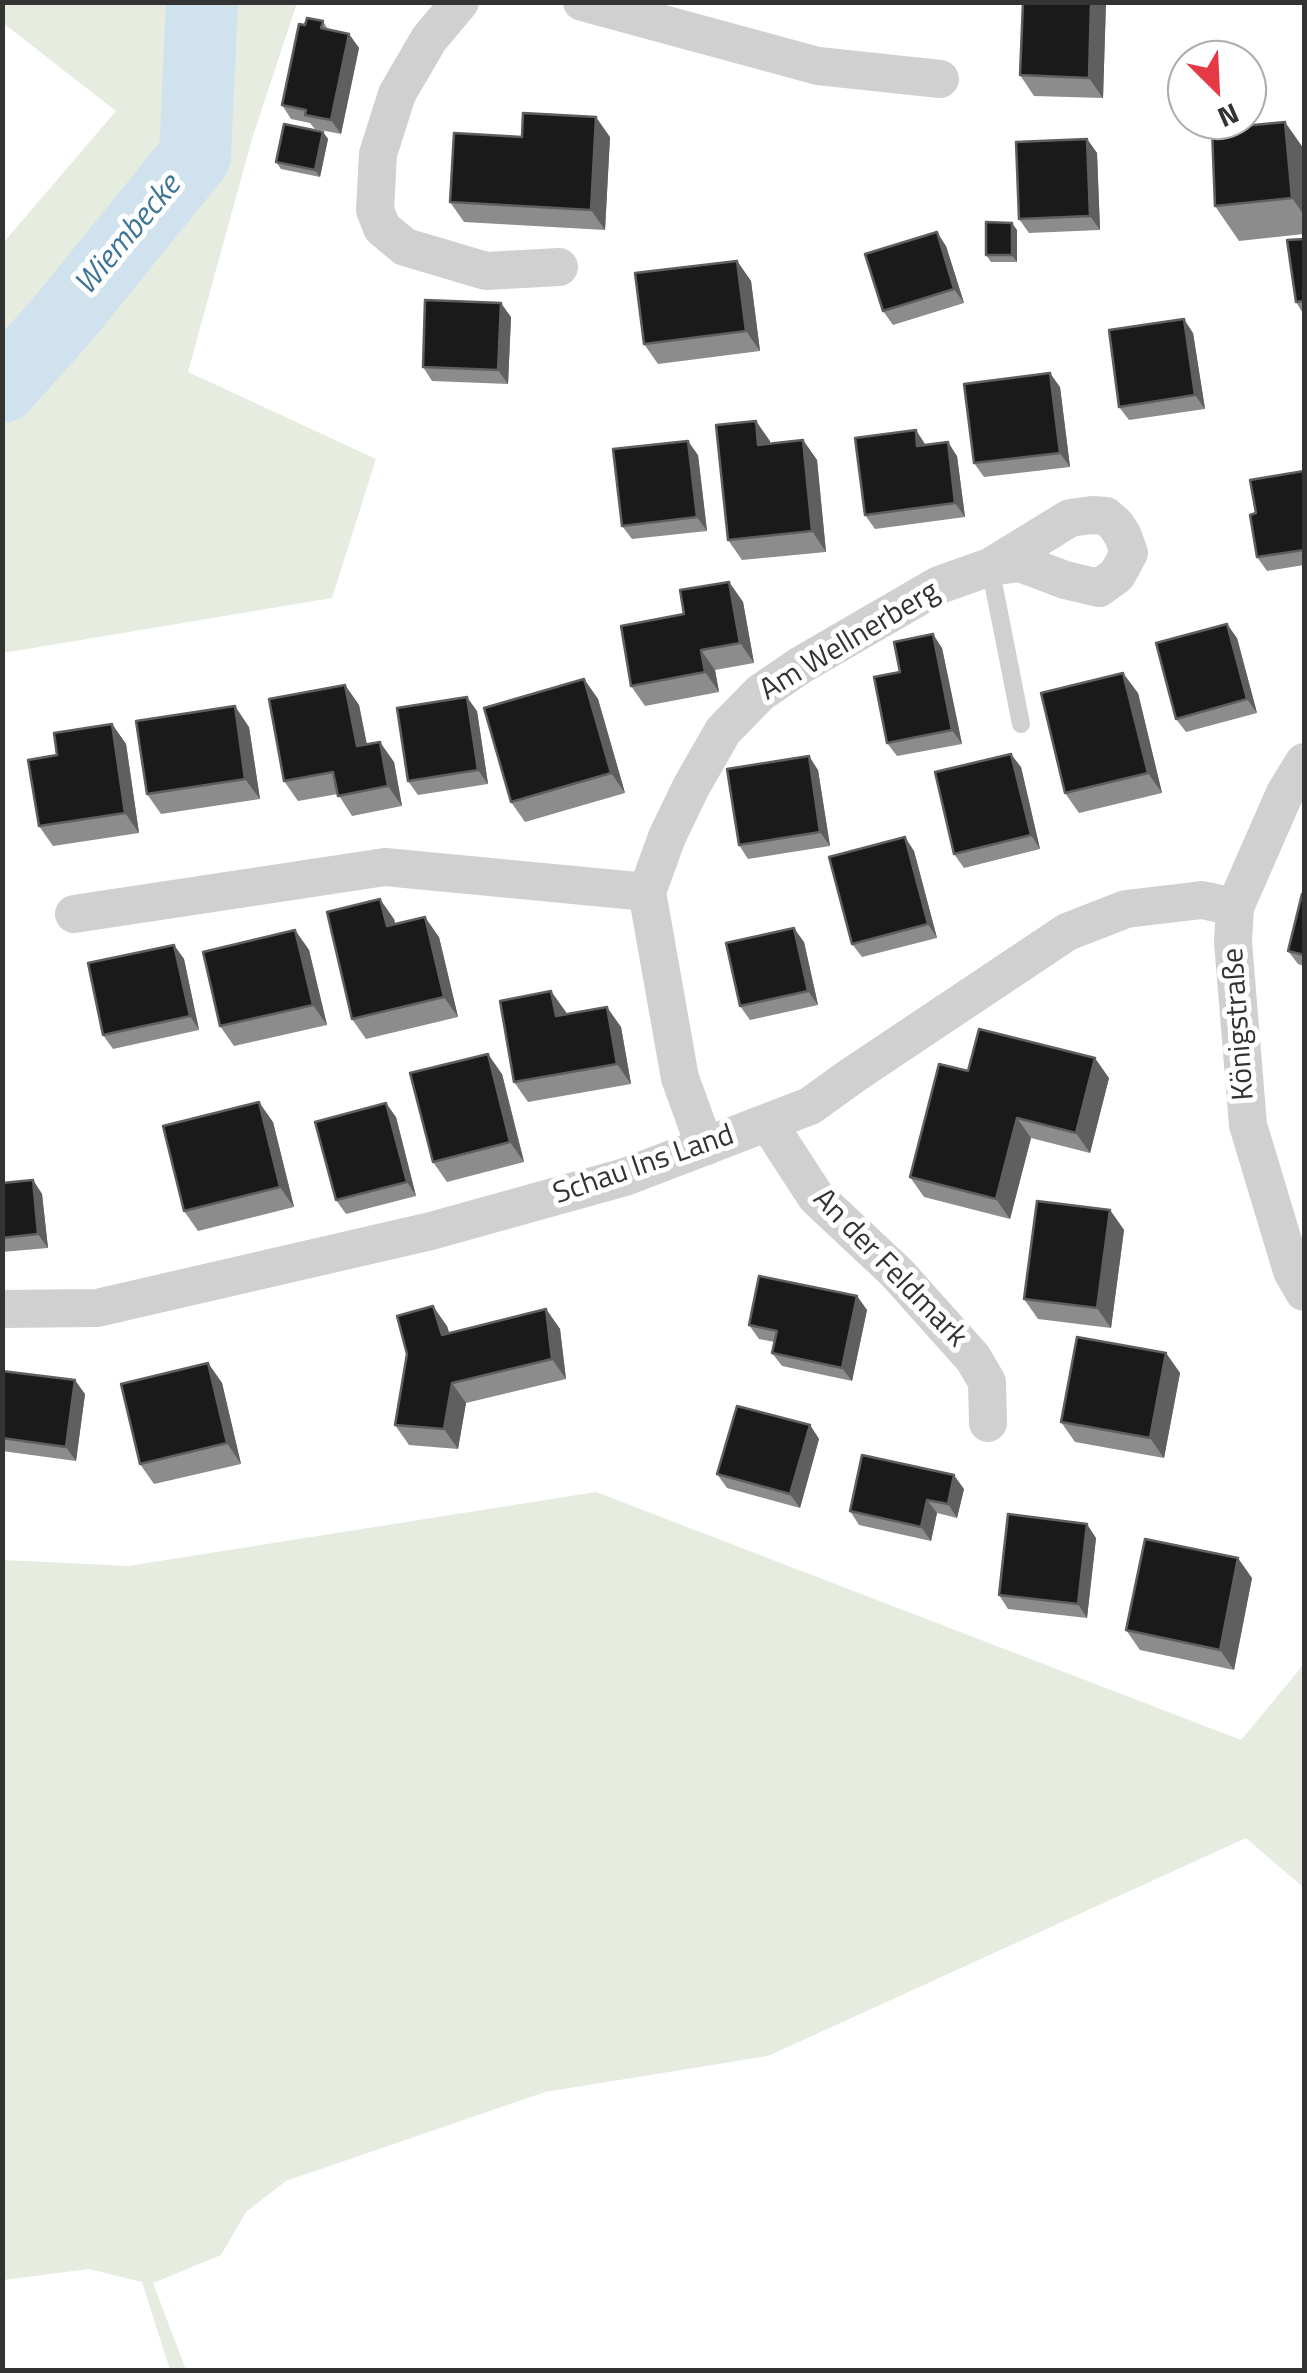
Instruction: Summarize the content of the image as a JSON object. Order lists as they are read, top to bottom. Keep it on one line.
{"streets":{"street":["Am Wellnerberg","Königstraße","Schau Ins Land","An der Feldmark"]},"crossings":[["Königstraße","Schau Ins Land"],["Schau Ins Land","An der Feldmark"]],"water":["Wiembecke"],"north":"bottom right"}
